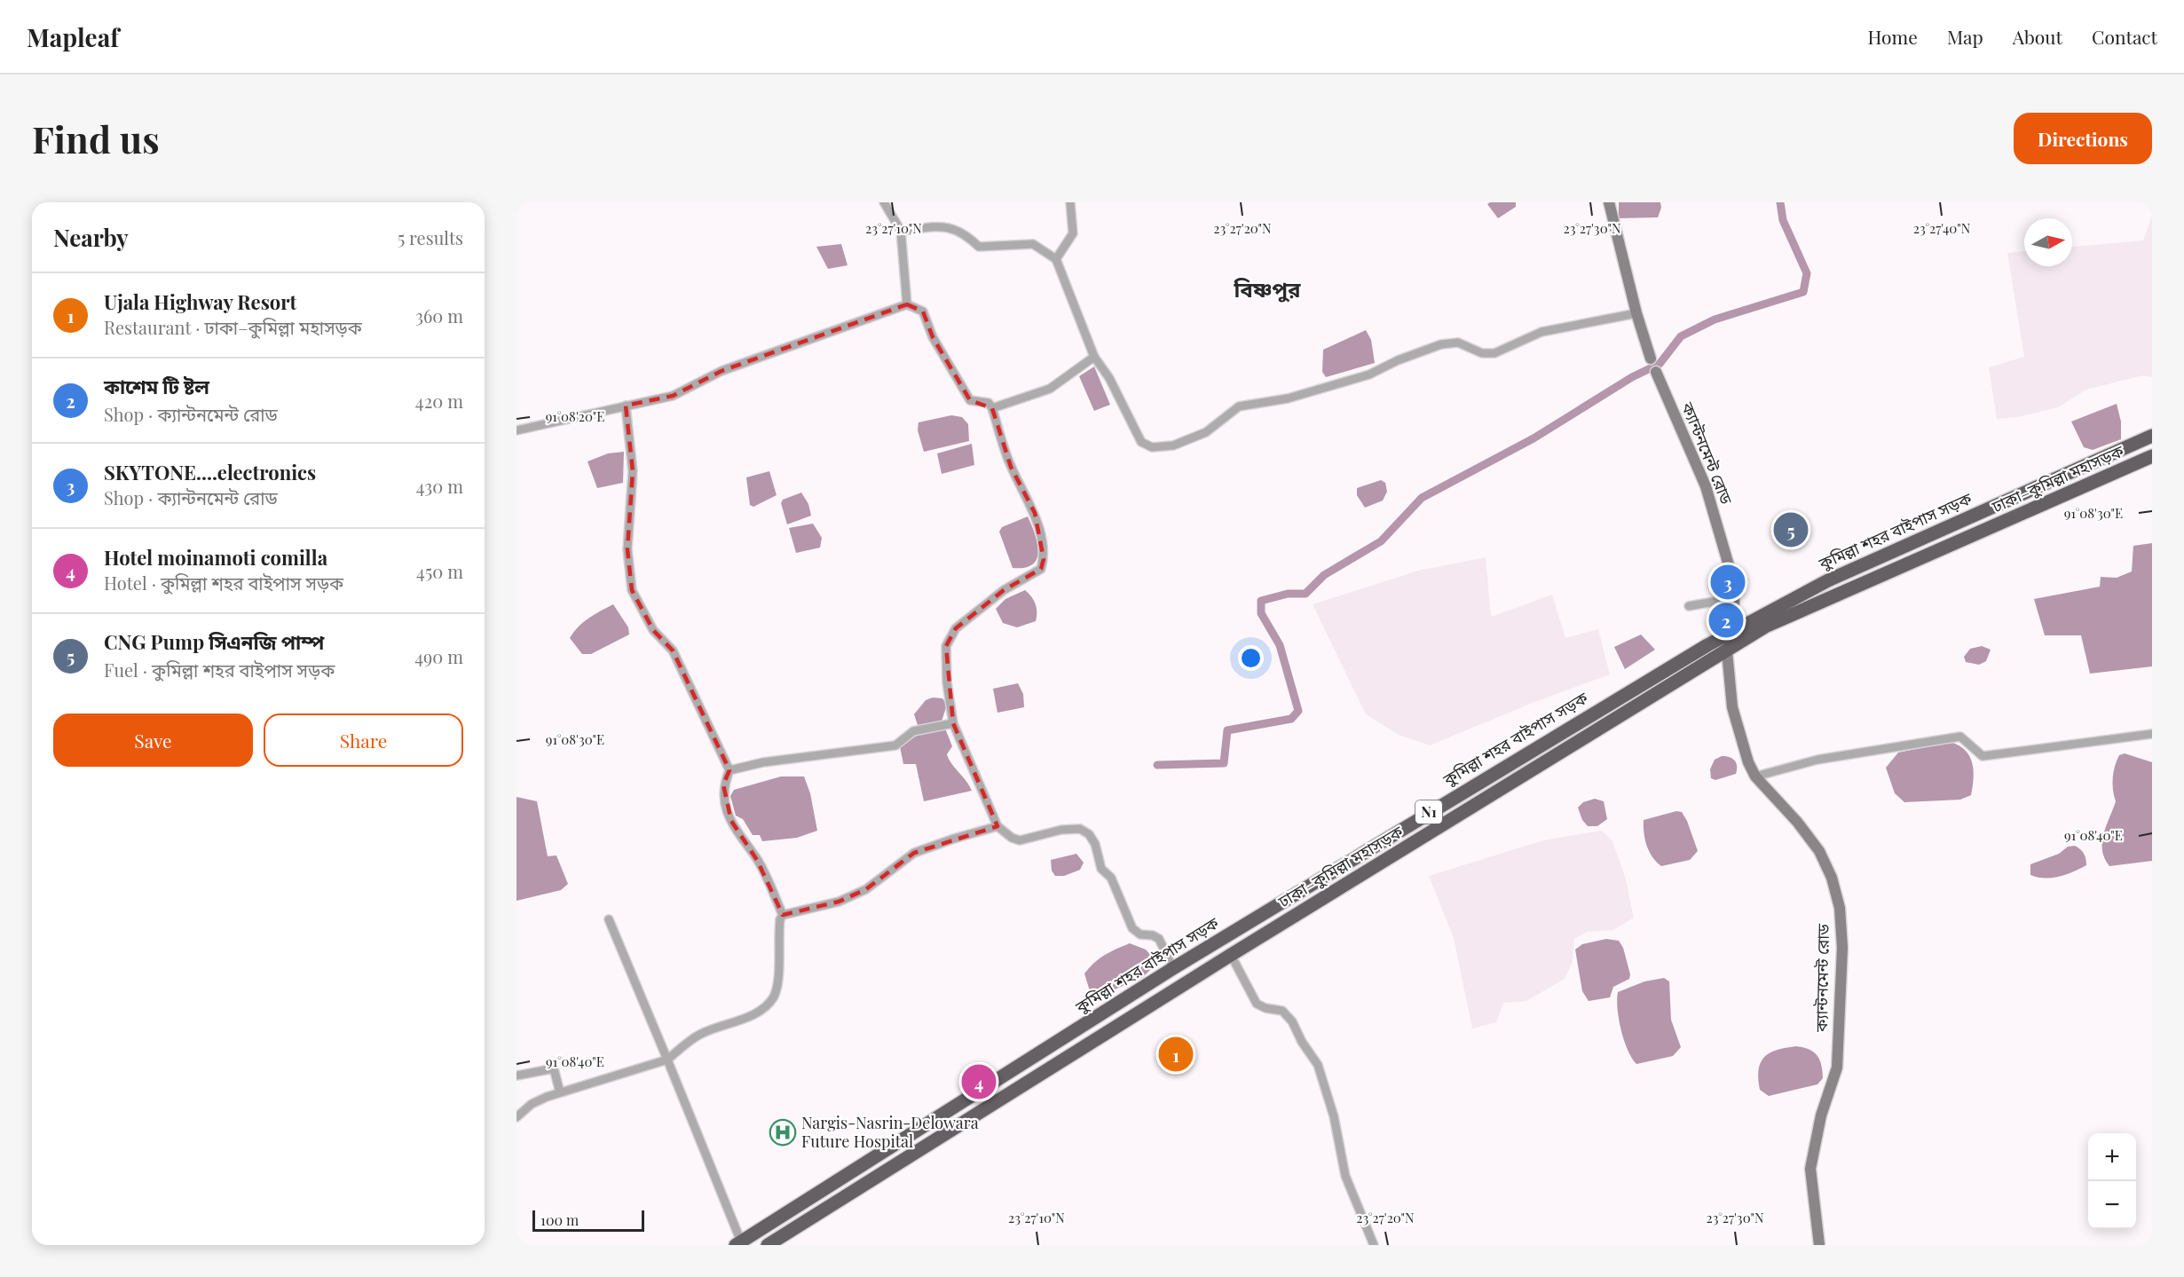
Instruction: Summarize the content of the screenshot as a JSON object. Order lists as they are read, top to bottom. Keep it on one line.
{"streets":{"highway":["ঢাকা–কুমিল্লা মহাসড়ক","কুমিল্লা শহর বাইপাস সড়ক","N1"],"main road":["ক্যান্টনমেন্ট রোড"]},"crossings":[["ক্যান্টনমেন্ট রোড","ঢাকা–কুমিল্লা মহাসড়ক"],["ক্যান্টনমেন্ট রোড","কুমিল্লা শহর বাইপাস সড়ক"]],"districts":["বিষ্ণপুর"],"places":{"hospital":["Nargis-Nasrin-Delowara Future Hospital"]},"scale_bar":"100 m","north":"right","page":{"header":"Mapleaf","nav":["Home","Map","About","Contact"],"buttons":["Directions",["Save","Share"]],"title":"Find us","heading":["Nearby","5 results"],"list":[{"mark":"1","name":"Ujala Highway Resort","note":"Restaurant · ঢাকা–কুমিল্লা মহাসড়ক","value":"360 m"},{"mark":"2","name":"কাশেম টি ষ্টল","note":"Shop · ক্যান্টনমেন্ট রোড","value":"420 m"},{"mark":"3","name":"SKYTONE....electronics","note":"Shop · ক্যান্টনমেন্ট রোড","value":"430 m"},{"mark":"4","name":"Hotel moinamoti comilla","note":"Hotel · কুমিল্লা শহর বাইপাস সড়ক","value":"450 m"},{"mark":"5","name":"CNG Pump সিএনজি পাম্প","note":"Fuel · কুমিল্লা শহর বাইপাস সড়ক","value":"490 m"}],"pins":["5","3","2","1","4"],"map_buttons":["+","−"],"scale":"100 m"},"coordinates":["23°27'10\"N","23°27'20\"N","23°27'30\"N","23°27'40\"N","91°08'20\"E","91°08'30\"E","91°08'40\"E"]}
